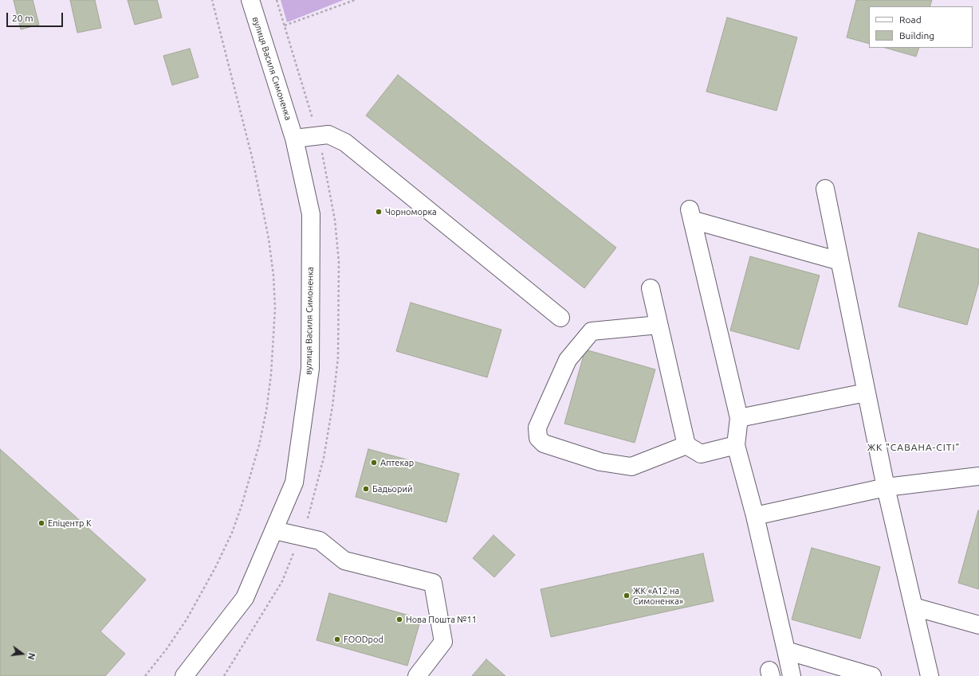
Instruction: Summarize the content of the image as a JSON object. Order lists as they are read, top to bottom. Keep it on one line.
{"streets":{"street":["вулиця Василя Симоненка"]},"districts":["ЖК \"САВАНА-СІТІ\""],"places":["Чорноморка","Аптекар","Бадьорий","Епіцентр К","ЖК «А12 на Симоненка»","Нова Пошта №11","FOODpod"],"legend":["Road","Building"],"scale_bar":"20 m","north":"right"}
